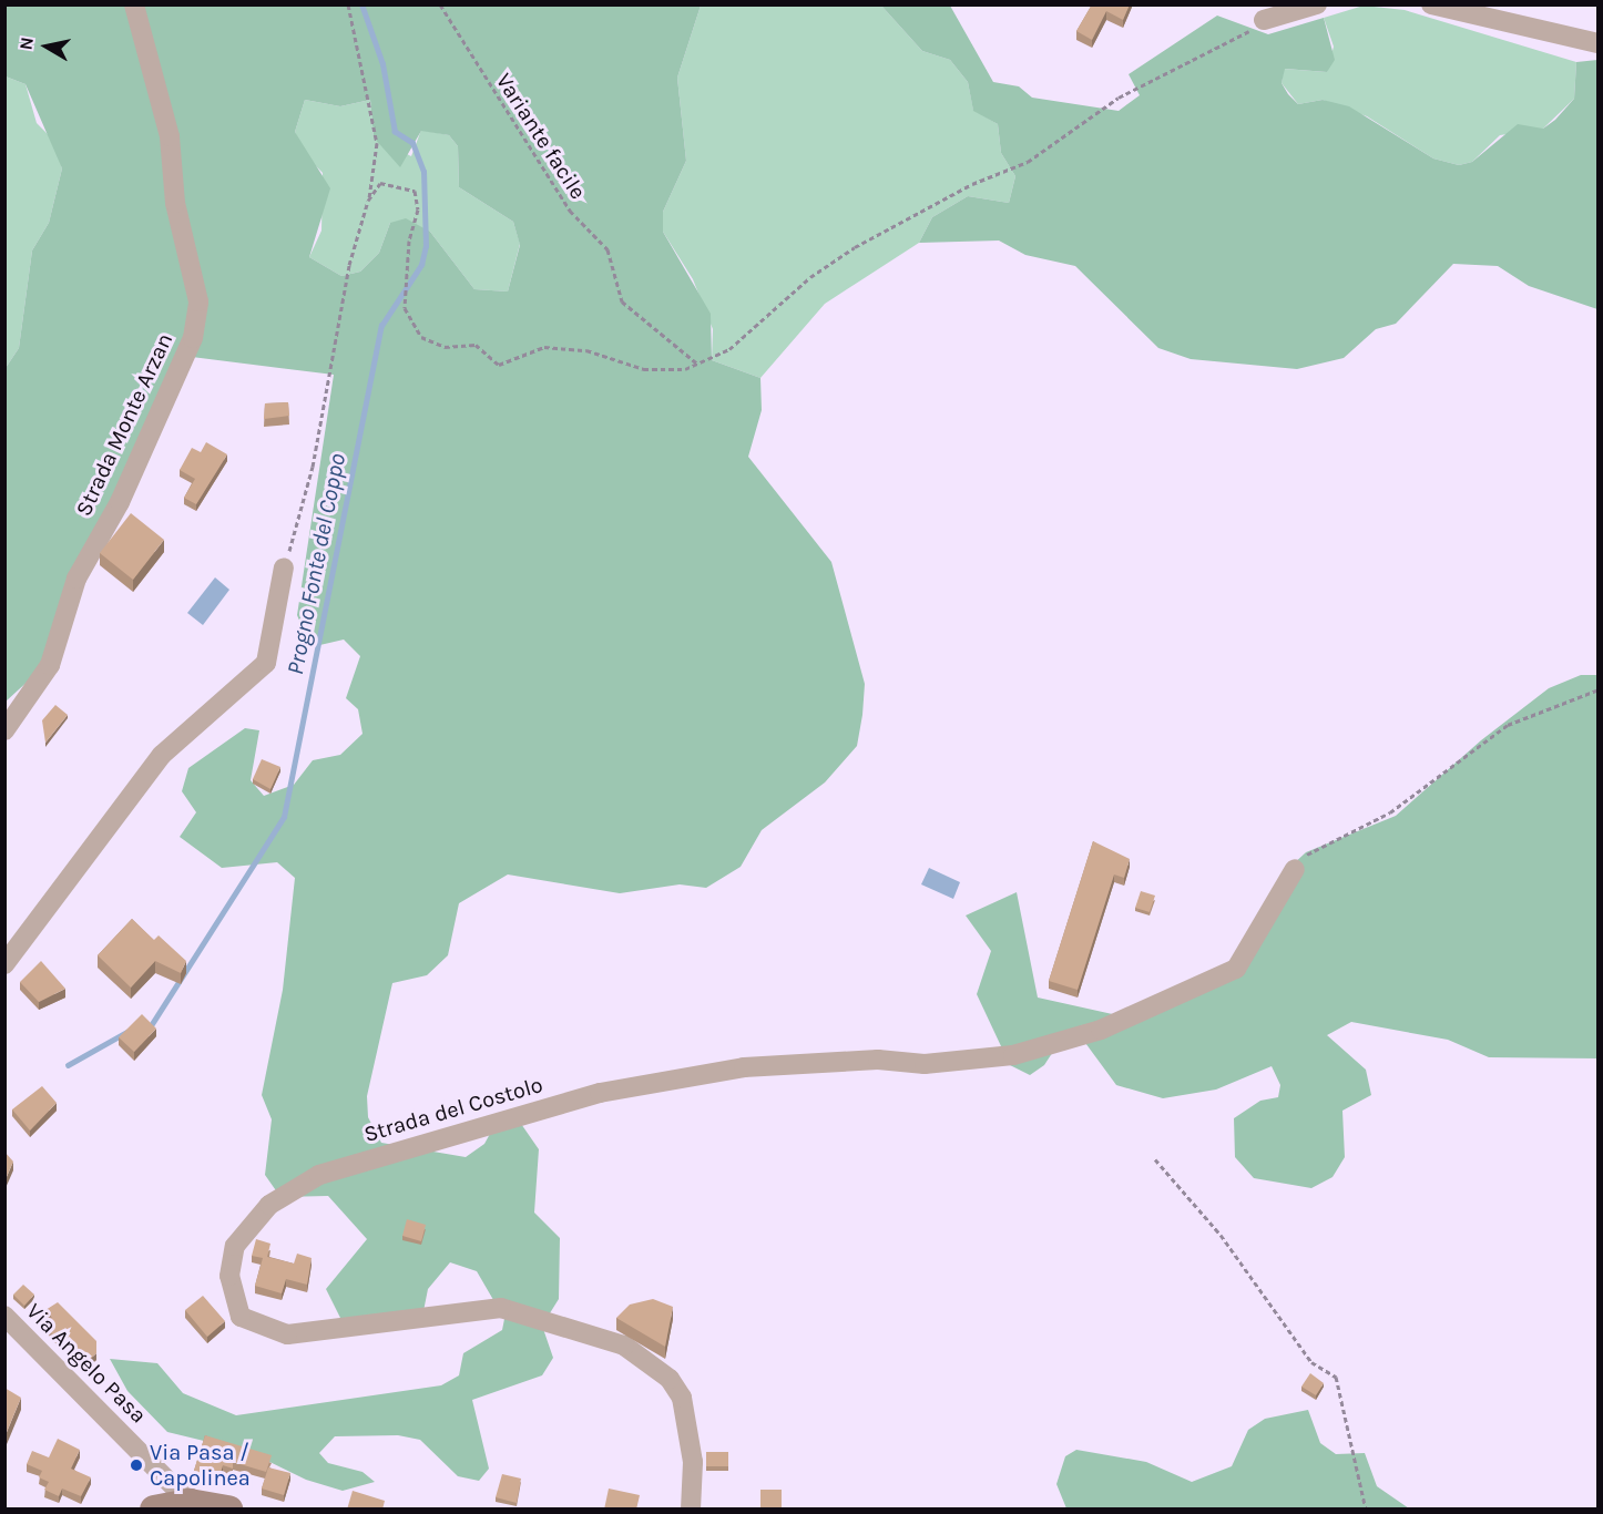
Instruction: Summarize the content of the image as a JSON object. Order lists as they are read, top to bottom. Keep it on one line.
{"streets":{"street":["Strada Monte Arzan","Strada del Costolo","Via Angelo Pasa"],"path":["Variante facile"]},"water":["Progno Fonte del Coppo"],"places":["Via Pasa / Capolinea"],"north":"left"}
